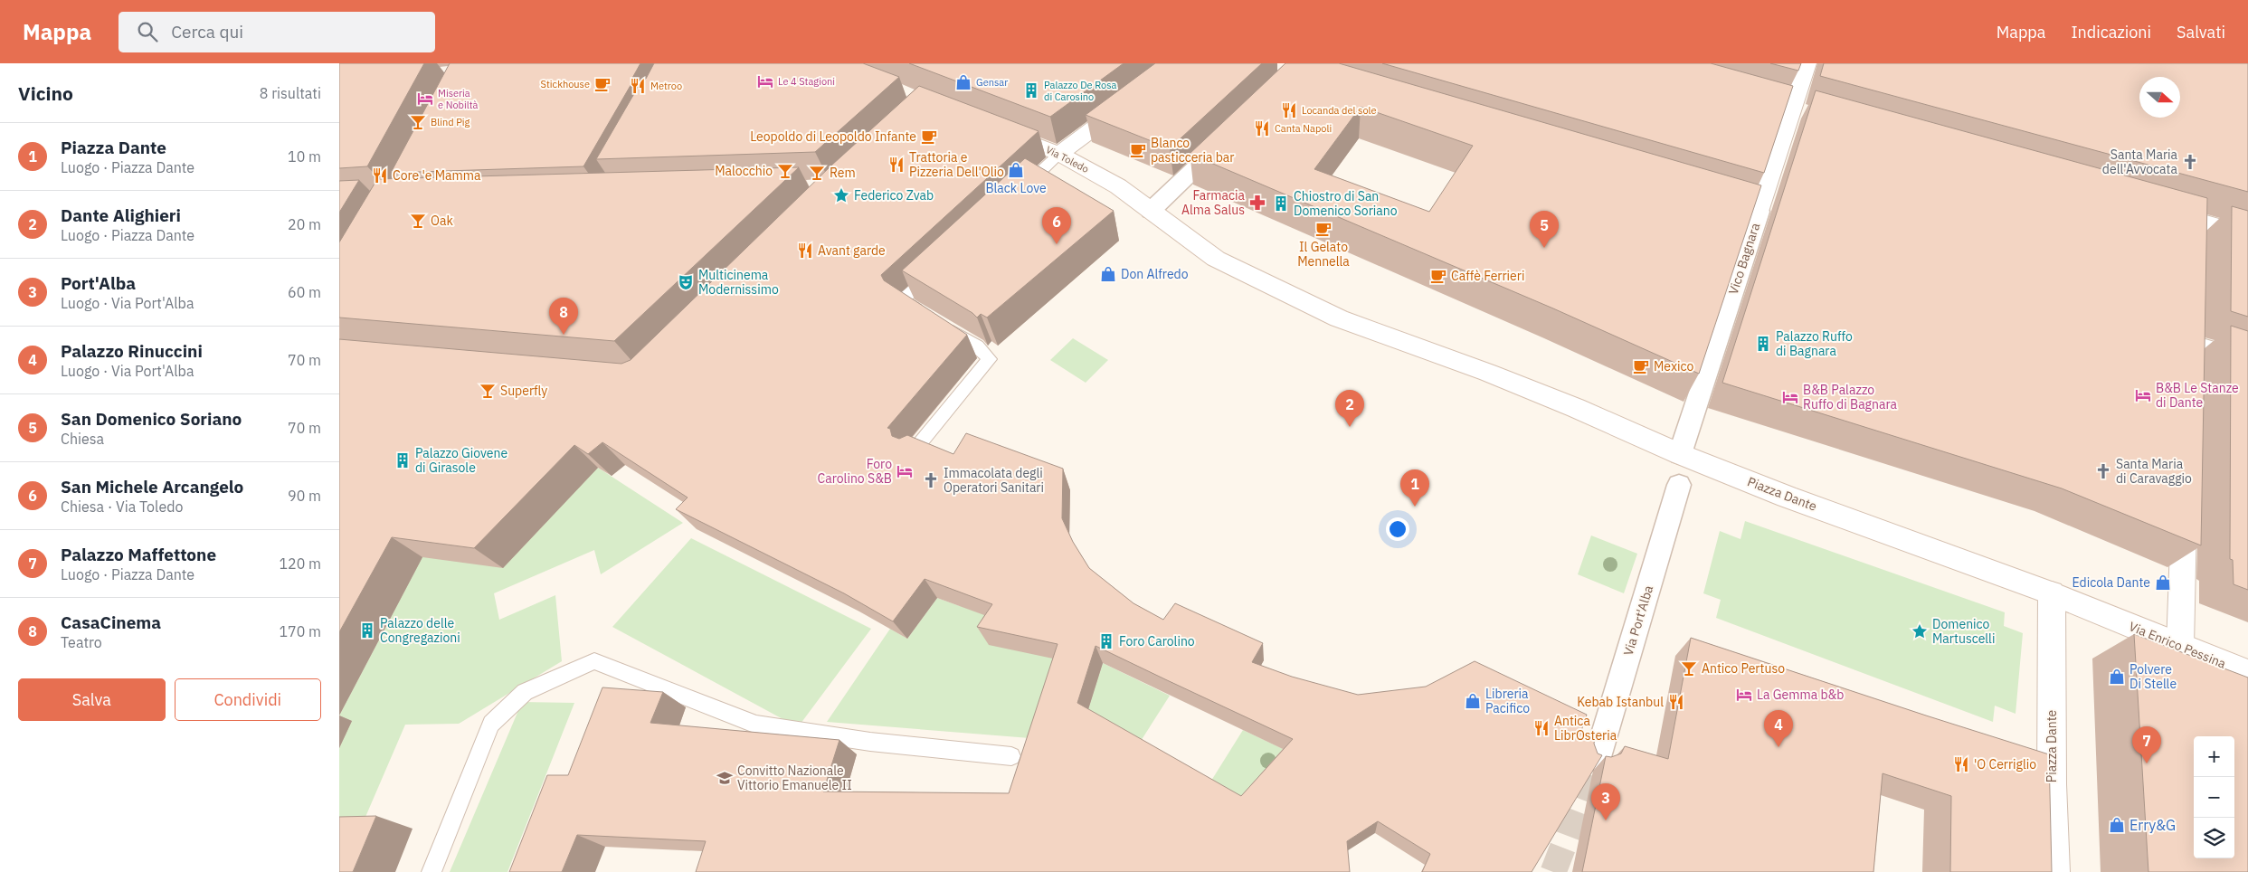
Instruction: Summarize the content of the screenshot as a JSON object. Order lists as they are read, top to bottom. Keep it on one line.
{"streets":{"main road":["Via Toledo","Vico Bagnara","Piazza Dante","Via Enrico Pessina"],"street":["Via Port'Alba"]},"crossings":[["Via Toledo","Piazza Dante"],["Vico Bagnara","Piazza Dante"],["Piazza Dante","Via Enrico Pessina"]],"places":{"hotel":["Le 4 Stagioni","Miseria e Nobiltà","B&B Le Stanze di Dante","B&B Palazzo Ruffo di Bagnara","Foro Carolino S&B","La Gemma b&b"],"shop":["Gensar","Black Love","Don Alfredo","Edicola Dante","Polvere Di Stelle","Libreria Pacifico","Erry&G"],"cafe":["Stickhouse","Leopoldo di Leopoldo Infante","Blanco pasticceria bar","Il Gelato Mennella","Caffè Ferrieri","Mexico"],"restaurant":["Metroo","Locanda del sole","Canta Napoli","Trattoria e Pizzeria Dell'Olio","Core 'e Mamma","Avant garde","Kebab Istanbul","Antica LibrOsteria","'O Cerriglio"],"building":["Palazzo De Rosa di Carosino","Chiostro di San Domenico Soriano","Palazzo Ruffo di Bagnara","Palazzo Giovene di Girasole","Palazzo delle Congregazioni","Foro Carolino"],"bar":["Blind Pig","Malocchio","Rem","Oak","Superfly","Antico Pertuso"],"church":["Santa Maria dell'Avvocata","Santa Maria di Caravaggio","Immacolata degli Operatori Sanitari"],"place":["Federico Zvab","Domenico Martuscelli"],"pharmacy":["Farmacia Alma Salus"],"theatre":["Multicinema Modernissimo"],"school or university":["Convitto Nazionale Vittorio Emanuele II"]},"north":"right","page":{"header":"Mappa","search":"Cerca qui","nav":["Mappa","Indicazioni","Salvati"],"heading":["Vicino","8 risultati"],"list":[{"mark":"1","name":"Piazza Dante","note":"Luogo · Piazza Dante","value":"10 m"},{"mark":"2","name":"Dante Alighieri","note":"Luogo · Piazza Dante","value":"20 m"},{"mark":"3","name":"Port'Alba","note":"Luogo · Via Port'Alba","value":"60 m"},{"mark":"4","name":"Palazzo Rinuccini","note":"Luogo · Via Port'Alba","value":"70 m"},{"mark":"5","name":"San Domenico Soriano","note":"Chiesa","value":"70 m"},{"mark":"6","name":"San Michele Arcangelo","note":"Chiesa · Via Toledo","value":"90 m"},{"mark":"7","name":"Palazzo Maffettone","note":"Luogo · Piazza Dante","value":"120 m"},{"mark":"8","name":"CasaCinema","note":"Teatro","value":"170 m"}],"pins":["6","5","8","2","1","4","7","3"],"buttons":["Salva","Condividi"],"map_buttons":["+","−"]}}
